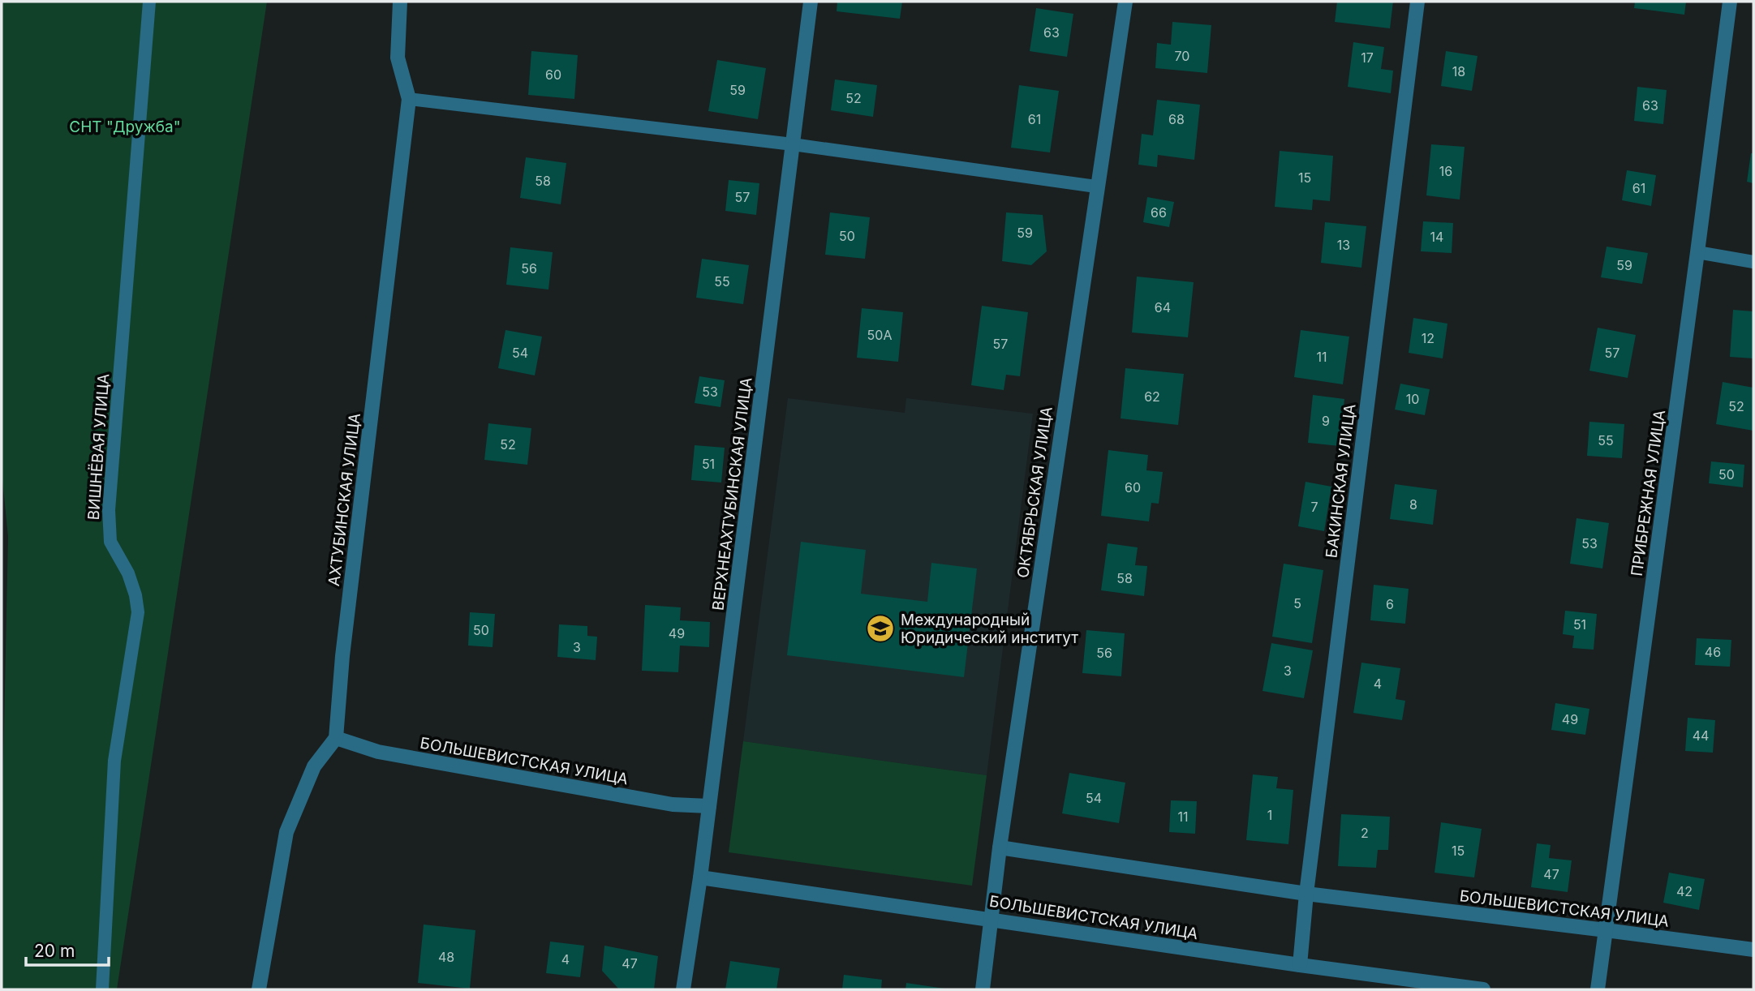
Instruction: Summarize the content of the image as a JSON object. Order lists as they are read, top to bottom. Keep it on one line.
{"streets":{"street":["БАКИНСКАЯ УЛИЦА","ОКТЯБРЬСКАЯ УЛИЦА","ПРИБРЕЖНАЯ УЛИЦА","ВЕРХНЕАХТУБИНСКАЯ УЛИЦА","АХТУБИНСКАЯ УЛИЦА","БОЛЬШЕВИСТСКАЯ УЛИЦА"],"lane":["ВИШНЁВАЯ УЛИЦА"]},"crossings":[["БАКИНСКАЯ УЛИЦА","БОЛЬШЕВИСТСКАЯ УЛИЦА"],["ОКТЯБРЬСКАЯ УЛИЦА","БОЛЬШЕВИСТСКАЯ УЛИЦА"],["ПРИБРЕЖНАЯ УЛИЦА","БОЛЬШЕВИСТСКАЯ УЛИЦА"],["ВЕРХНЕАХТУБИНСКАЯ УЛИЦА","БОЛЬШЕВИСТСКАЯ УЛИЦА"],["АХТУБИНСКАЯ УЛИЦА","БОЛЬШЕВИСТСКАЯ УЛИЦА"]],"parks":["СНТ \"Дружба\""],"places":{"school or university":["Международный Юридический институт"]},"house_numbers":["63","70","17","18","60","59","52","63","61","68","16","15","58","61","57","66","59","50","14","13","59","56","55","64","50А","12","57","54","57","11","53","62","10","52","9","55","52","51","50","60","8","7","53","58","5","6","51","50","49","3","46","56","3","4","49","44","54","1","11","2","15","47","42","48","4","47"],"scale_bar":"20 m"}
